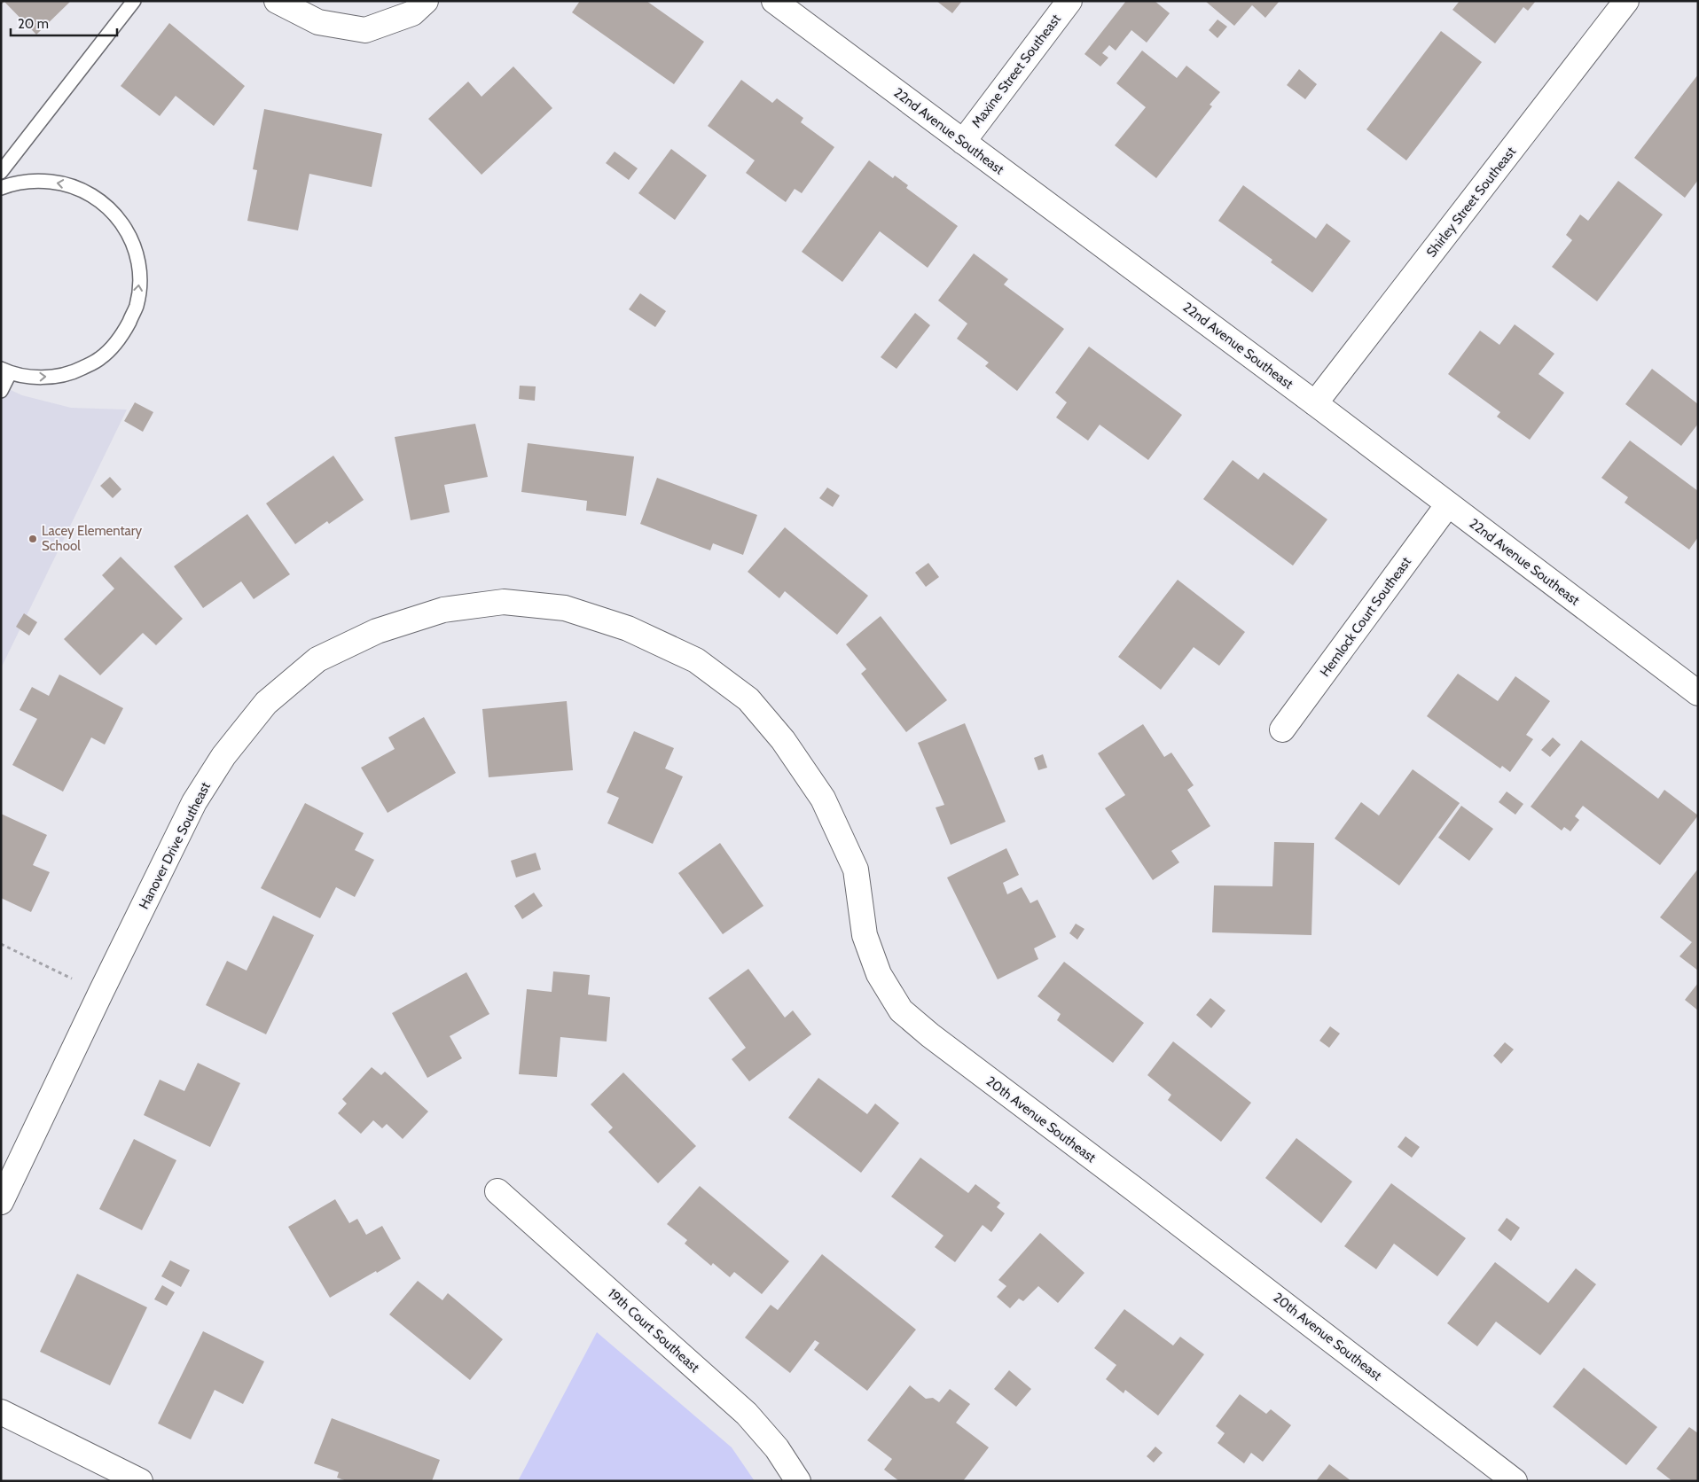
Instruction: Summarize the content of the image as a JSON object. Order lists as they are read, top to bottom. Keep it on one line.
{"streets":{"street":["Maxine Street Southeast","22nd Avenue Southeast","Shirley Street Southeast","Hemlock Court Southeast","Hanover Drive Southeast","20th Avenue Southeast","19th Court Southeast"]},"crossings":[["Maxine Street Southeast","22nd Avenue Southeast"],["22nd Avenue Southeast","Shirley Street Southeast"],["22nd Avenue Southeast","Hemlock Court Southeast"],["Hanover Drive Southeast","20th Avenue Southeast"]],"places":["Lacey Elementary School"],"scale_bar":"20 m"}
